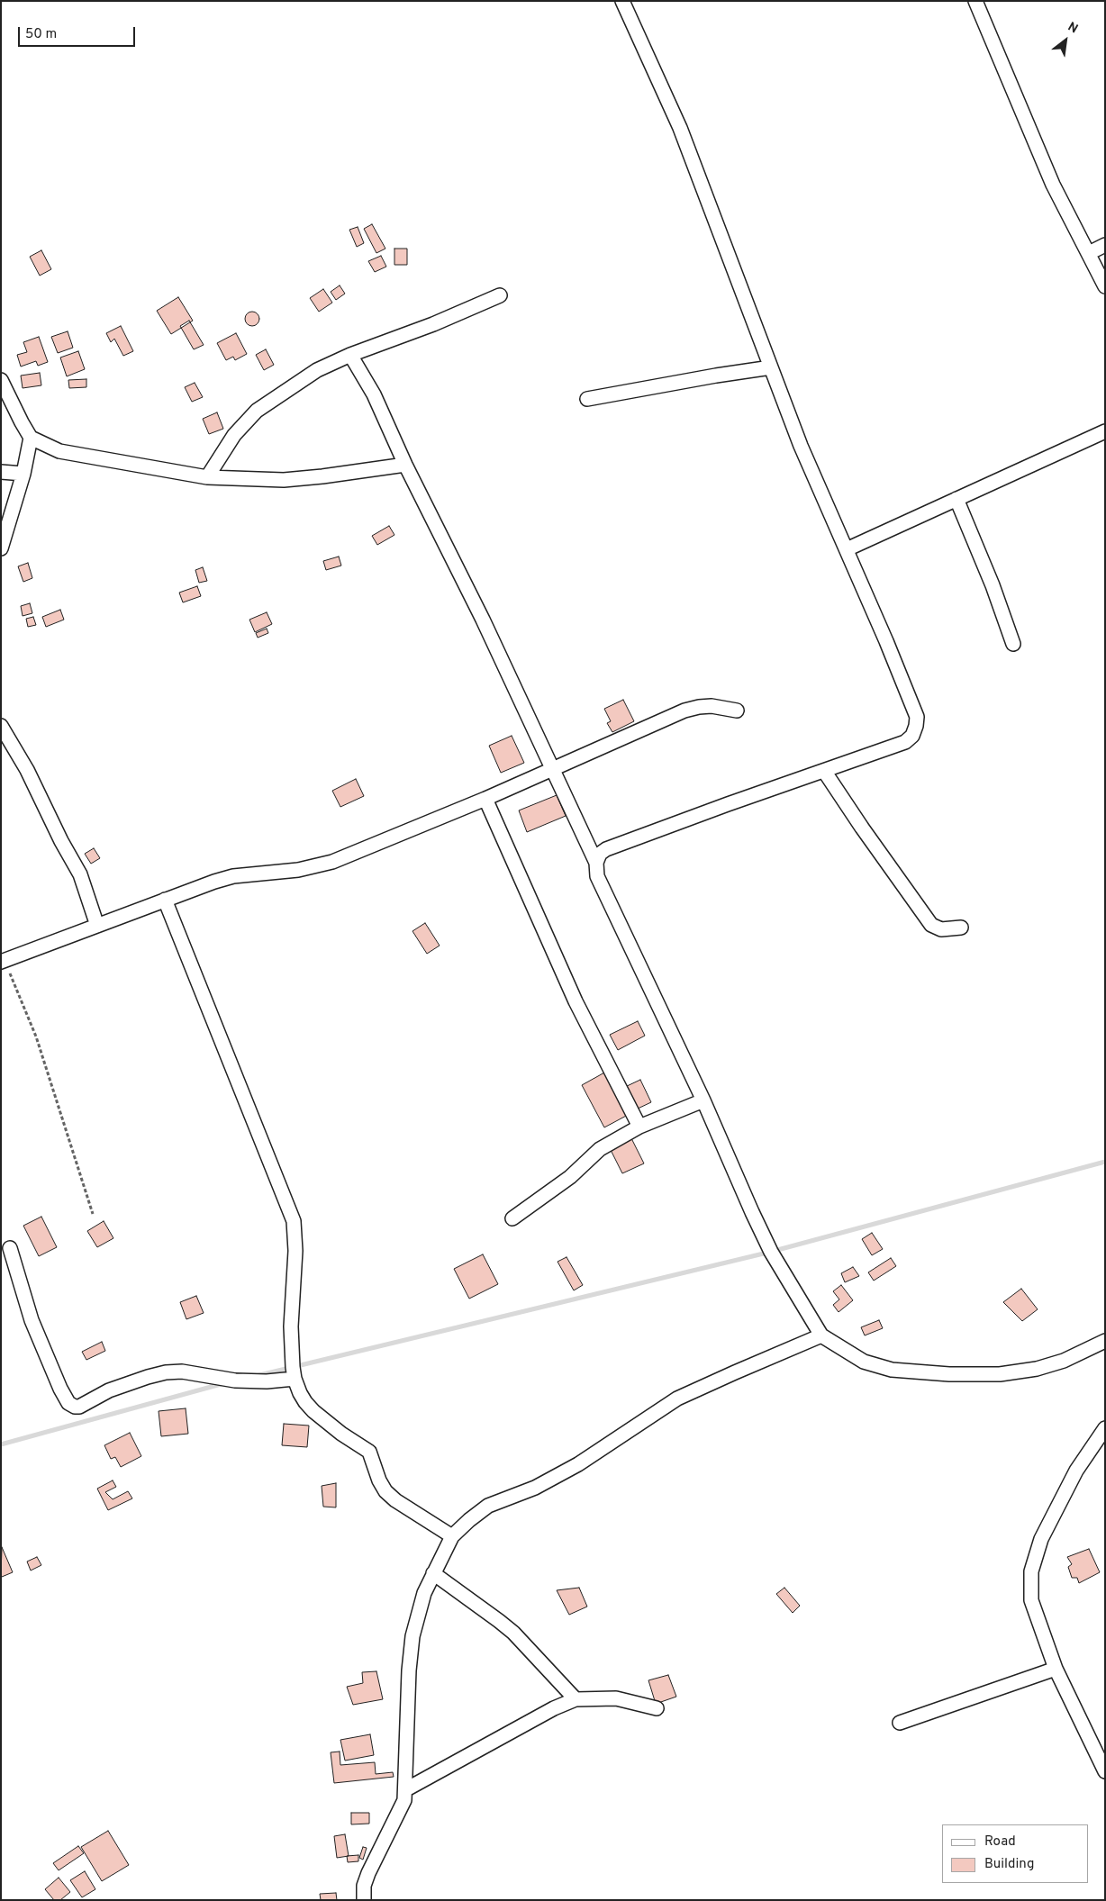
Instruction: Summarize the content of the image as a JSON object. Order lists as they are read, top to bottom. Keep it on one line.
{"legend":["Road","Building"],"scale_bar":"50 m","north":"top right"}
